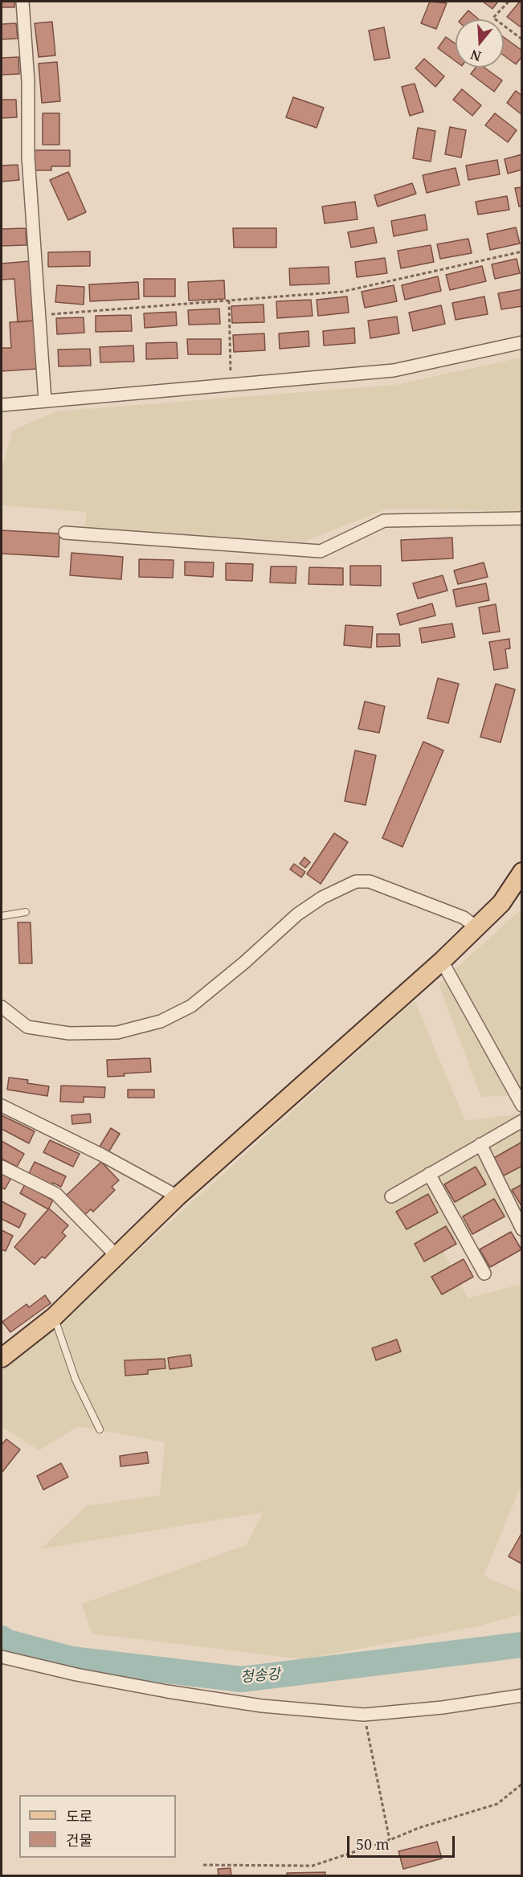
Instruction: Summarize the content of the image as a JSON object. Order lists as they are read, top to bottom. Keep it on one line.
{"water":["청송강"],"legend":["도로","건물"],"scale_bar":"50 m","north":"bottom"}
